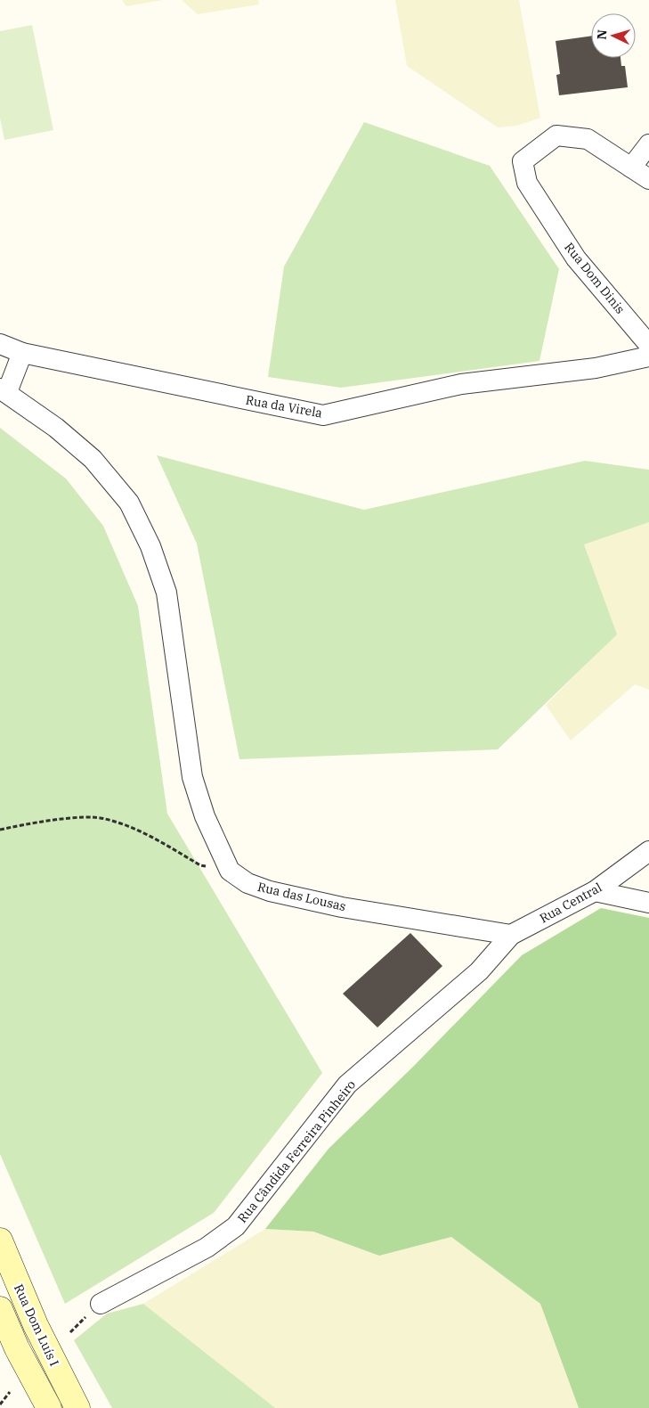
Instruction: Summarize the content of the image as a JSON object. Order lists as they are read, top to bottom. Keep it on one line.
{"streets":{"main road":["Rua Dom Luís I"],"street":["Rua Dom Dinis","Rua da Virela","Rua das Lousas","Rua Central","Rua Cândida Ferreira Pinheiro"]},"crossings":[["Rua das Lousas","Rua Central"],["Rua das Lousas","Rua Cândida Ferreira Pinheiro"],["Rua Central","Rua Cândida Ferreira Pinheiro"]],"north":"left"}
